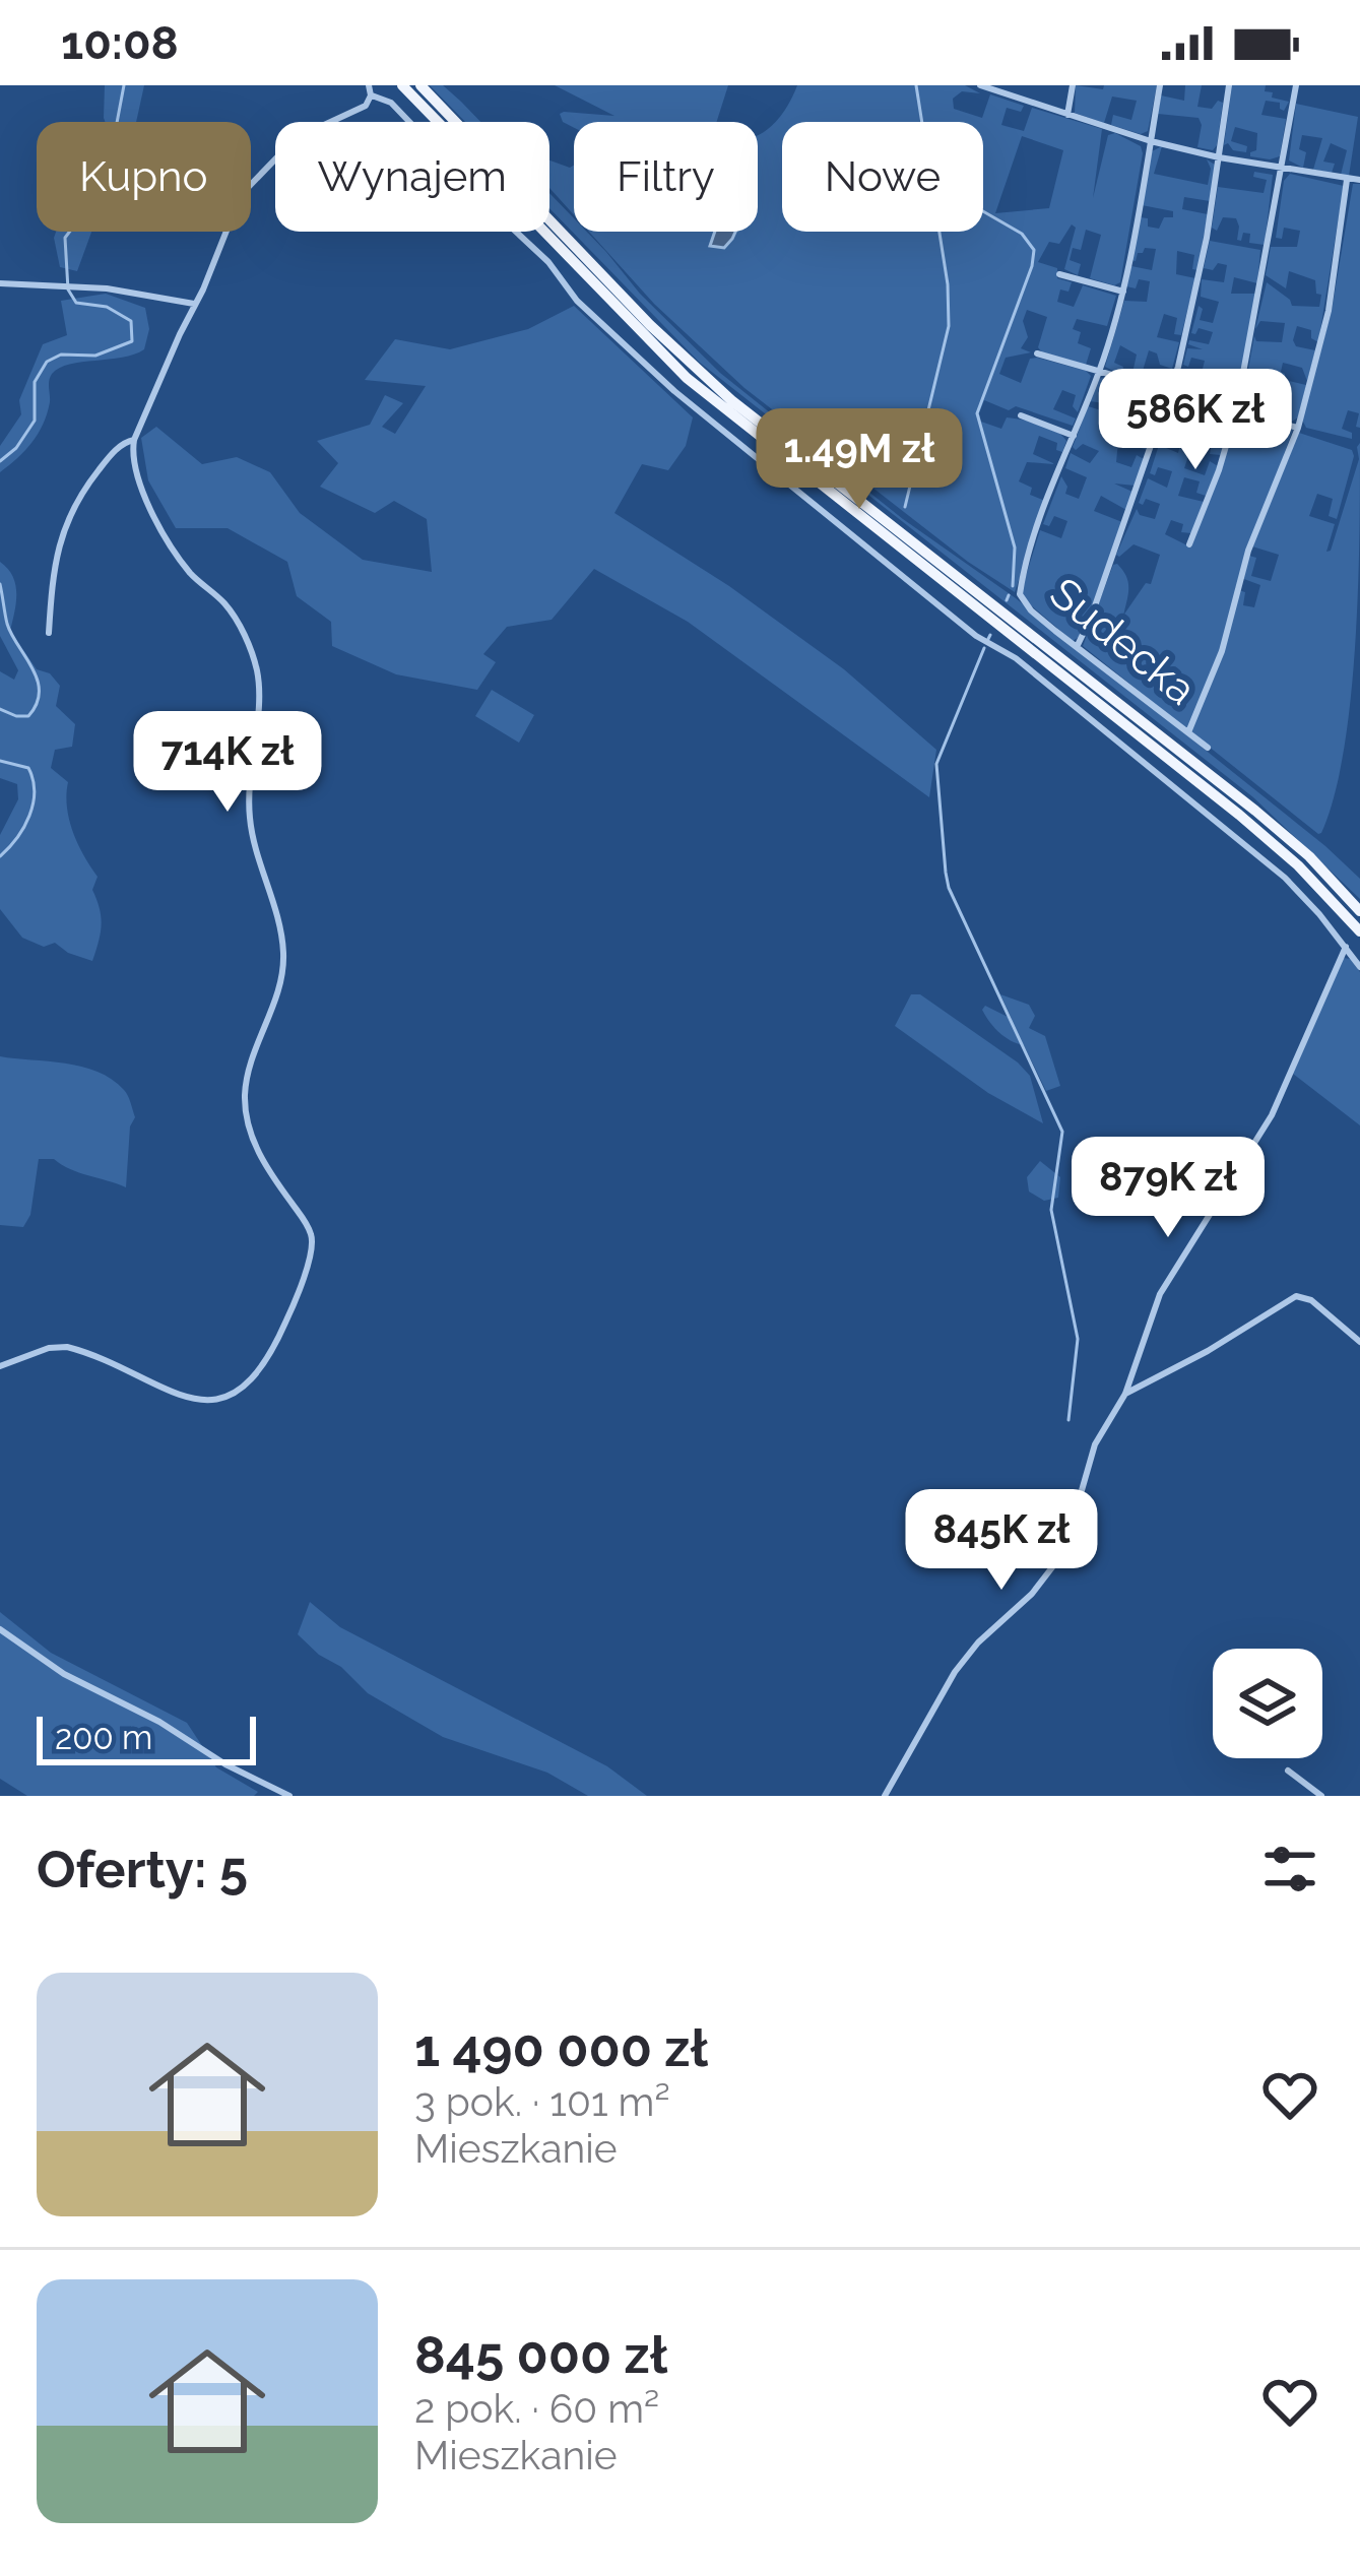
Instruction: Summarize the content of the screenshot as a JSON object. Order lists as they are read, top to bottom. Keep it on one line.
{"streets":{"street":["Sudecka"]},"scale_bar":"200 m","page":{"status":"10:08","chip":["Kupno","Wynajem","Filtry","Nowe"],"price":["586K zł","1.49M zł","714K zł","879K zł","845K zł"],"scale":"200 m","heading":"Oferty: 5","list":[{"name":"1 490 000 zł","note":"3 pok. · 101 m² · Mieszkanie"},{"name":"845 000 zł","note":"2 pok. · 60 m² · Mieszkanie"}]}}
